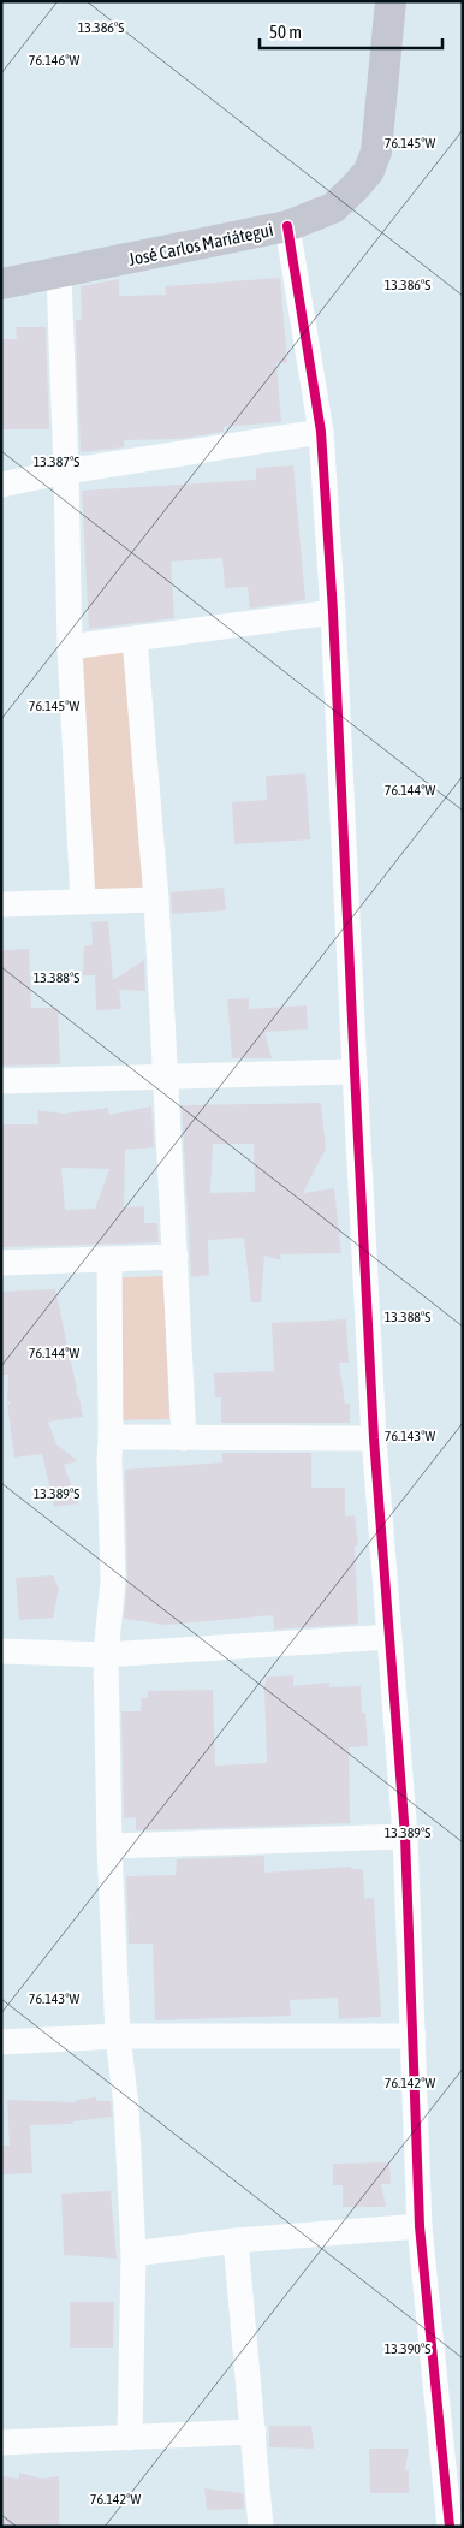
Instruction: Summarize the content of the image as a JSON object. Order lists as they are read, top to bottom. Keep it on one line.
{"streets":{"main road":["José Carlos Mariátegui"]},"scale_bar":"50 m","coordinates":["13.386°S","76.146°W","76.145°W","13.387°S","76.144°W","13.388°S","76.143°W","13.389°S","76.142°W","13.390°S"]}
